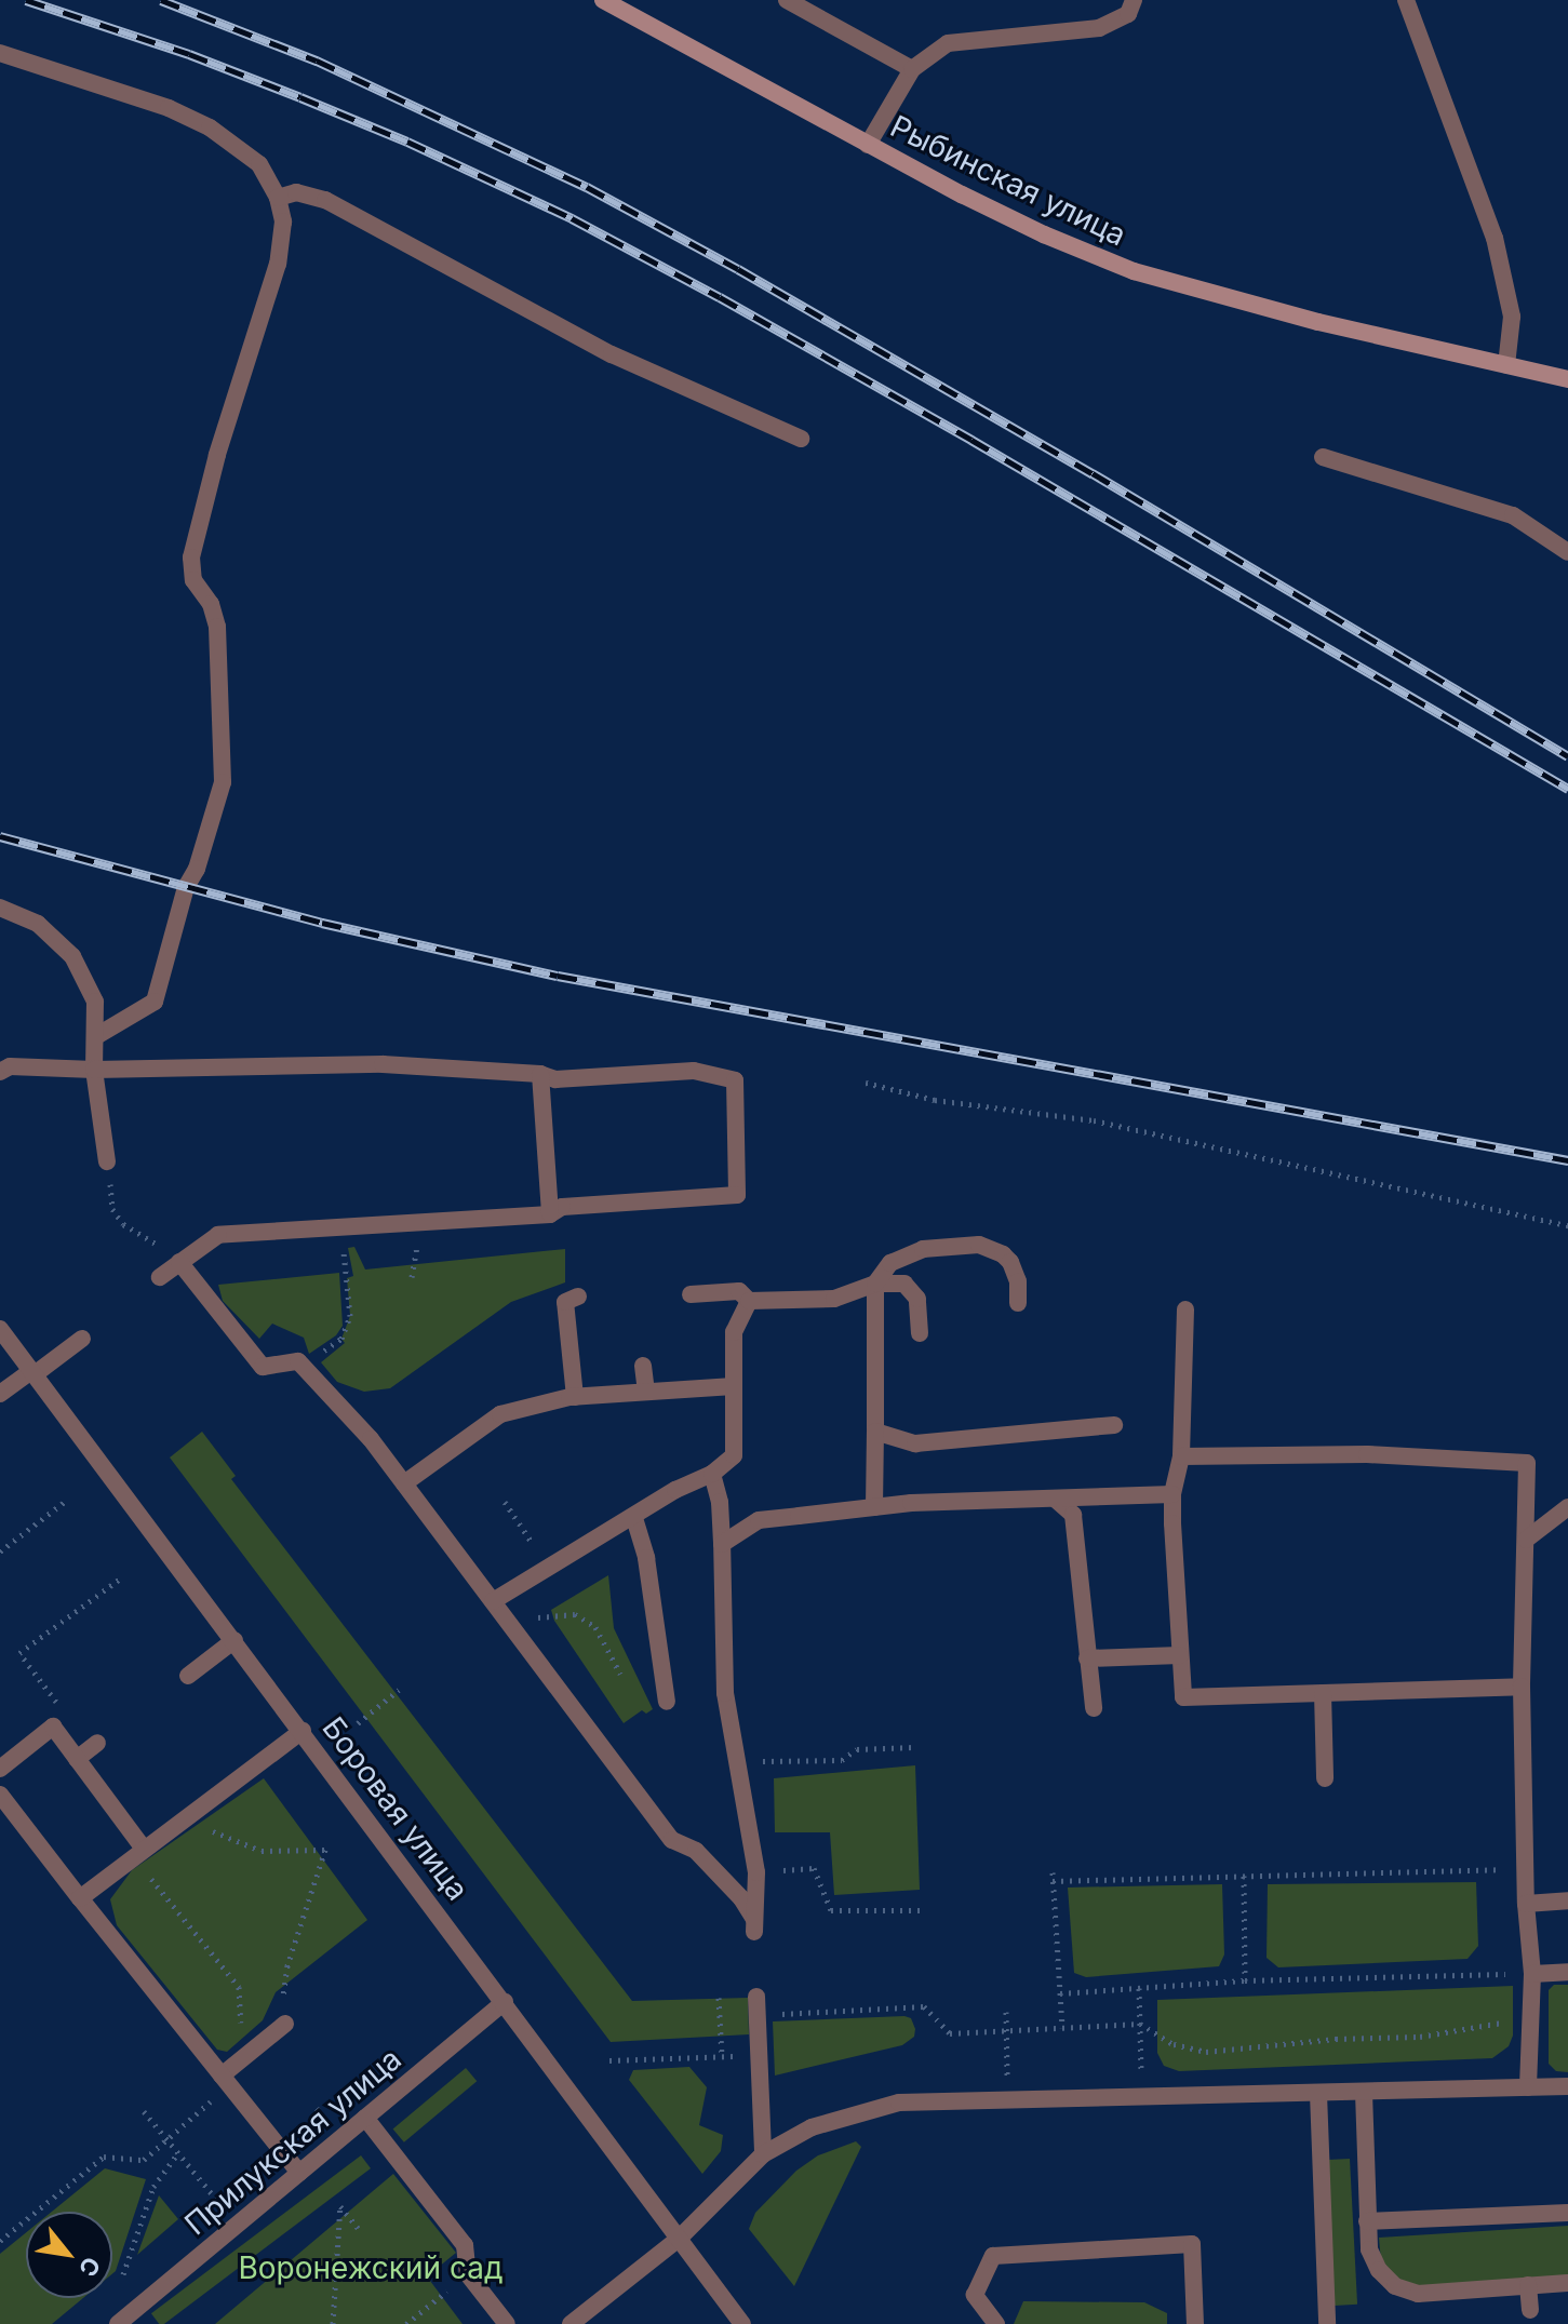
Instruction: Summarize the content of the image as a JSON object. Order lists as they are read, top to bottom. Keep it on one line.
{"streets":{"main road":["Рыбинская улица"],"street":["Боровая улица","Прилукская улица"]},"crossings":[["Боровая улица","Прилукская улица"]],"parks":["Воронежский сад"],"north":"bottom right"}
